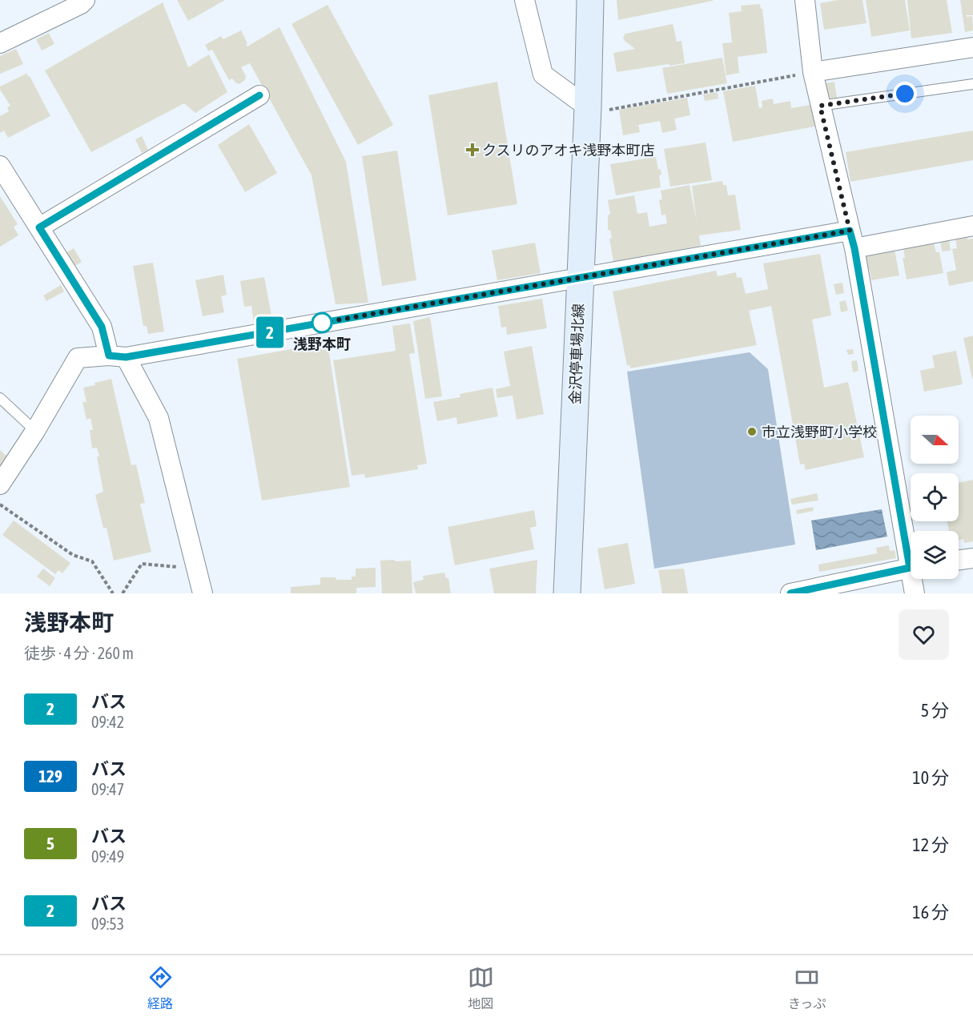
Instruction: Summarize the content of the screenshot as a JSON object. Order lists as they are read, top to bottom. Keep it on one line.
{"streets":{"main road":["金沢停車場北線"]},"places":{"health":["クスリのアオキ浅野本町店"],"other":["浅野本町","市立浅野町小学校"]},"lines":["bus line 2"],"north":"right","page":{"on_map":"2","heading":["浅野本町","徒歩 · 4 分 · 260 m"],"list":[{"mark":"2","name":"バス","note":"09:42","value":"5 分"},{"mark":"129","name":"バス","note":"09:47","value":"10 分"},{"mark":"5","name":"バス","note":"09:49","value":"12 分"},{"mark":"2","name":"バス","note":"09:53","value":"16 分"}],"tabs":["経路","地図","きっぷ"]}}
